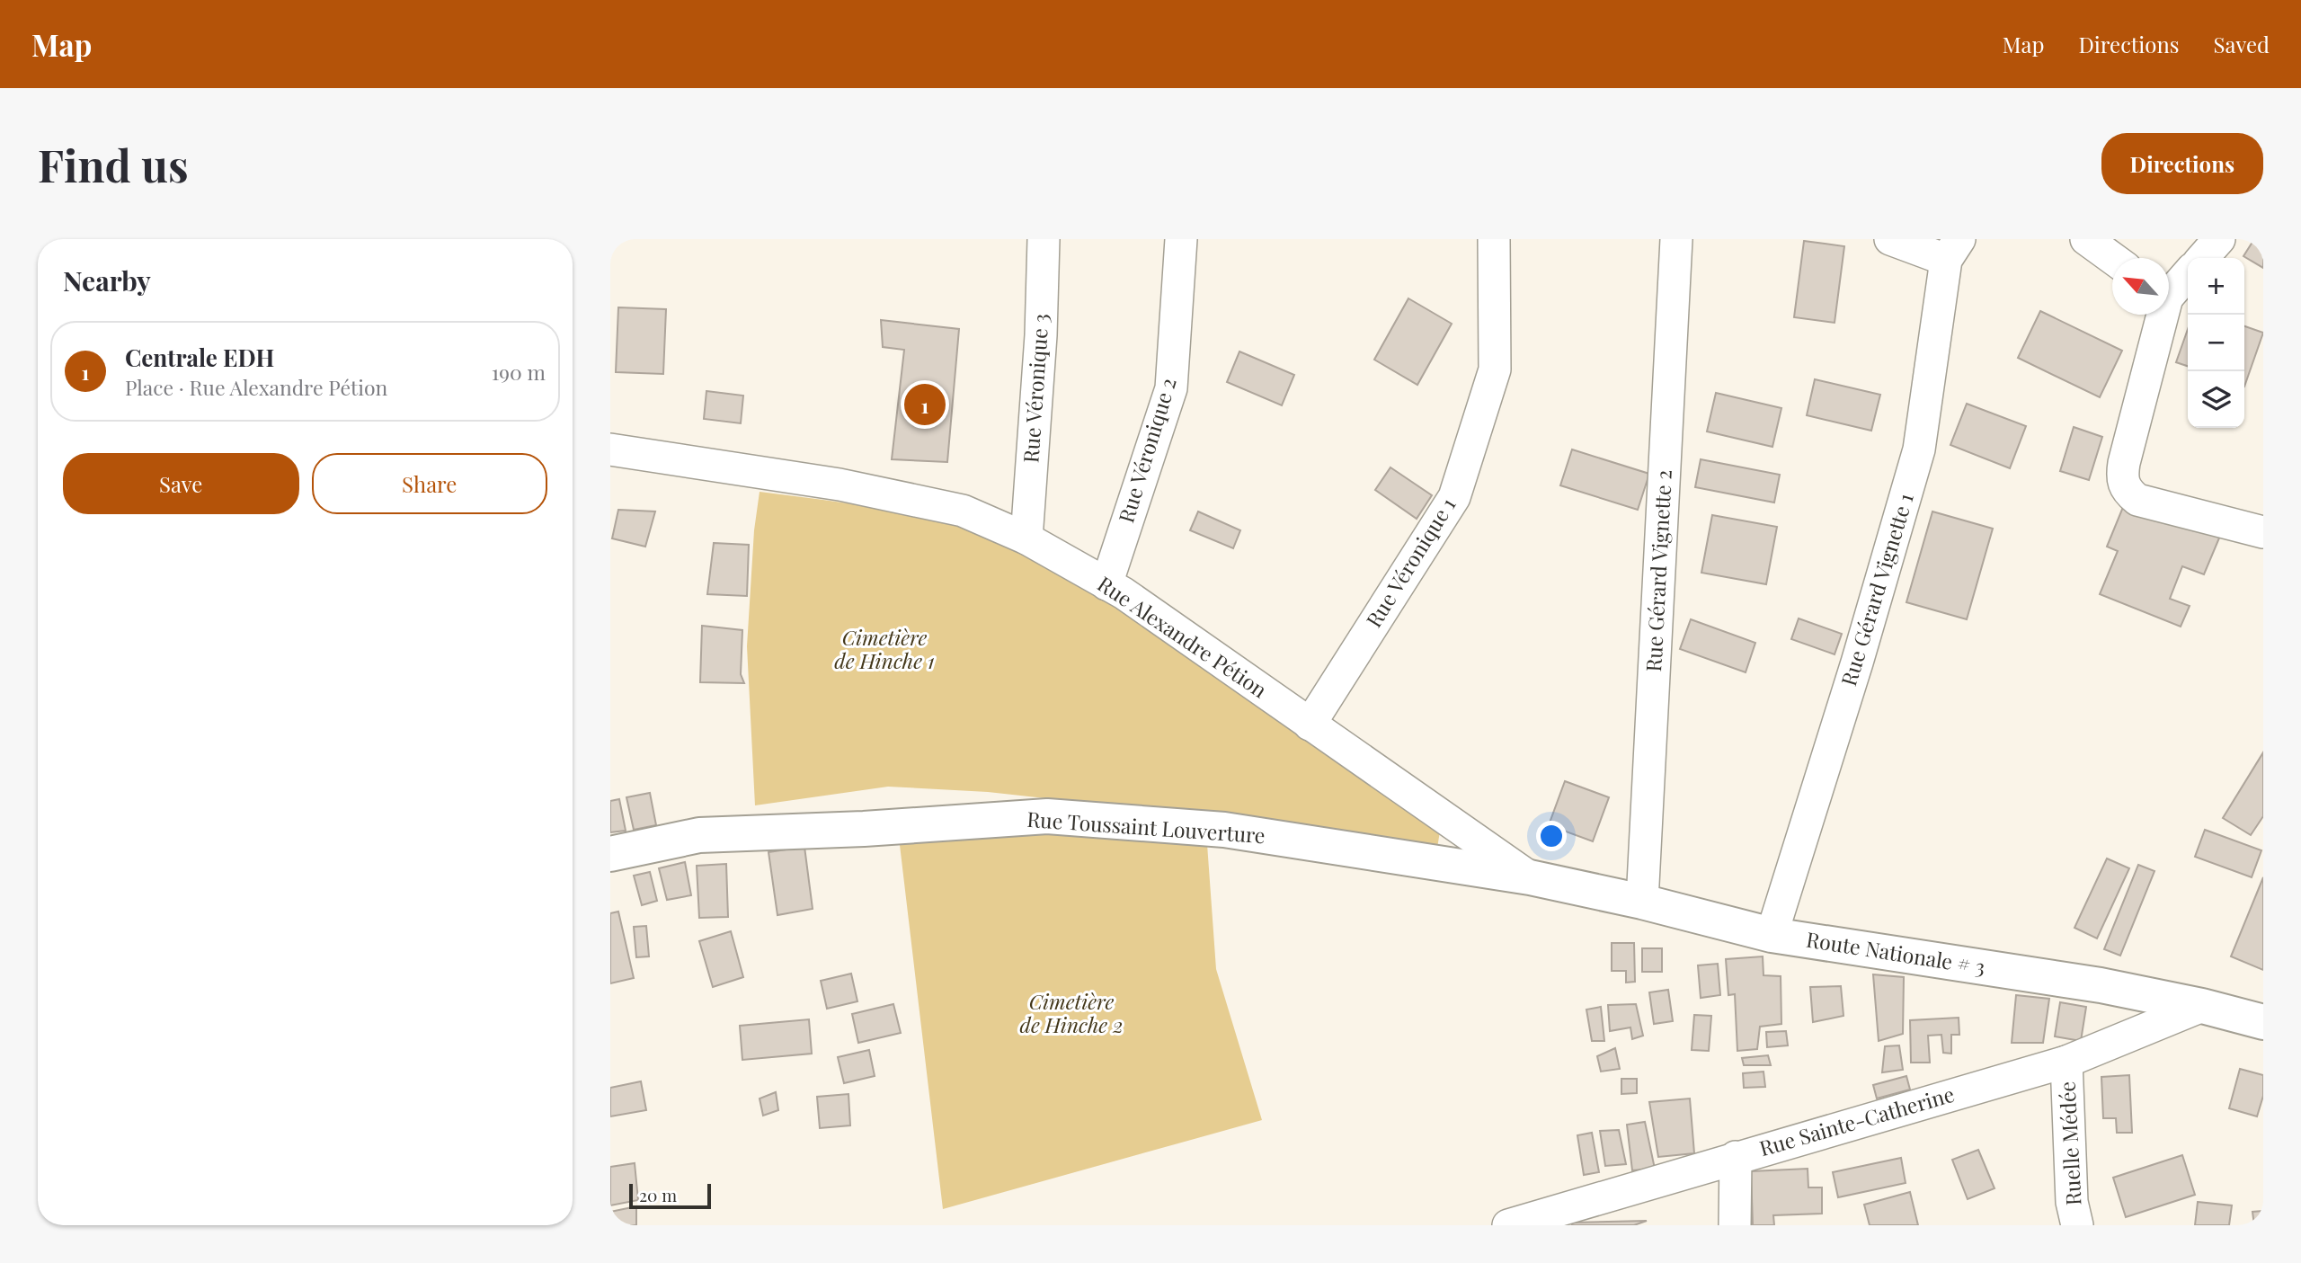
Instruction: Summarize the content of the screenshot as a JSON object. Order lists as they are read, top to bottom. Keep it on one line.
{"streets":{"main road":["Rue Toussaint Louverture","Route Nationale # 3"],"street":["Rue Véronique 3","Rue Véronique 2","Rue Véronique 1","Rue Gérard Vignette 2","Rue Gérard Vignette 1","Rue Alexandre Pétion","Rue Sainte-Catherine","Ruelle Médée"]},"crossings":[["Rue Véronique 3","Rue Alexandre Pétion"],["Rue Véronique 2","Rue Alexandre Pétion"],["Rue Véronique 1","Rue Alexandre Pétion"],["Rue Gérard Vignette 2","Route Nationale # 3"],["Rue Gérard Vignette 1","Route Nationale # 3"],["Rue Alexandre Pétion","Rue Toussaint Louverture"],["Rue Alexandre Pétion","Route Nationale # 3"],["Rue Toussaint Louverture","Route Nationale # 3"],["Route Nationale # 3","Rue Sainte-Catherine"],["Rue Sainte-Catherine","Ruelle Médée"]],"parks":["Cimetière de Hinche 1","Cimetière de Hinche 2"],"scale_bar":"20 m","north":"top left","page":{"header":"Map","nav":["Map","Directions","Saved"],"buttons":["Directions",["Save","Share"]],"title":"Find us","heading":"Nearby","map_buttons":["+","−"],"list":[{"mark":"1","name":"Centrale EDH","note":"Place · Rue Alexandre Pétion","value":"190 m"}],"pins":"1","scale":"20 m"}}
